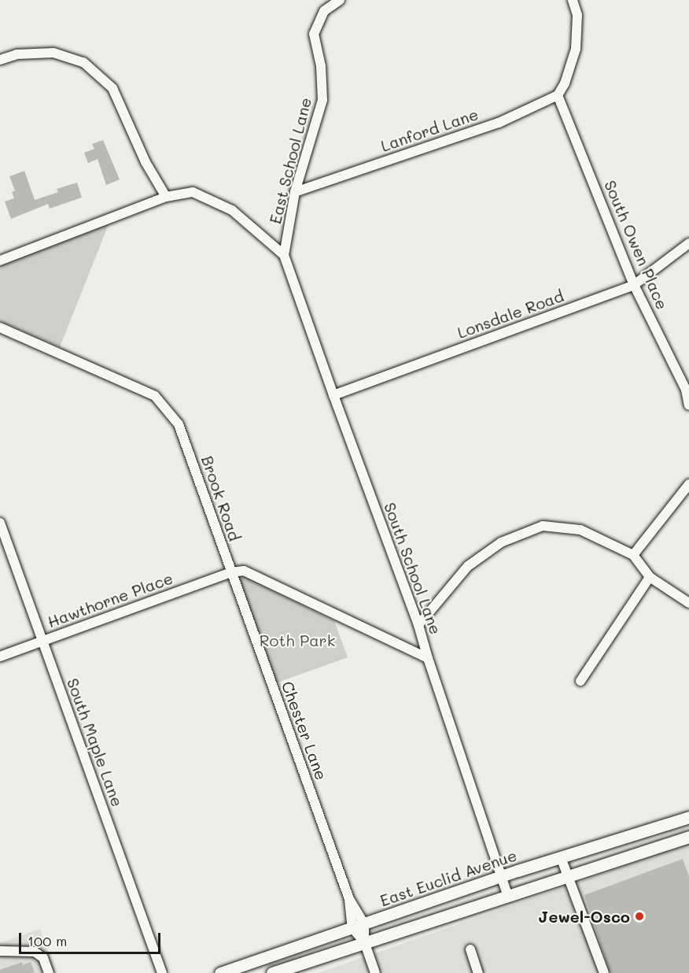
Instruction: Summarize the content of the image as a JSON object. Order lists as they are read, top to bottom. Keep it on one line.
{"streets":{"main road":["East Euclid Avenue"],"street":["Lanford Lane","East School Lane","South Owen Place","Lonsdale Road","Brook Road","South School Lane","Hawthorne Place","Chester Lane","South Maple Lane"]},"crossings":[["Lanford Lane","East School Lane"],["Lanford Lane","South Owen Place"],["East School Lane","South School Lane"],["South Owen Place","Lonsdale Road"],["Lonsdale Road","South School Lane"],["Brook Road","Hawthorne Place"],["Brook Road","Chester Lane"],["South School Lane","East Euclid Avenue"],["Hawthorne Place","Chester Lane"],["Hawthorne Place","South Maple Lane"],["Chester Lane","East Euclid Avenue"]],"parks":["Roth Park"],"places":["Jewel-Osco"],"scale_bar":"100 m"}
